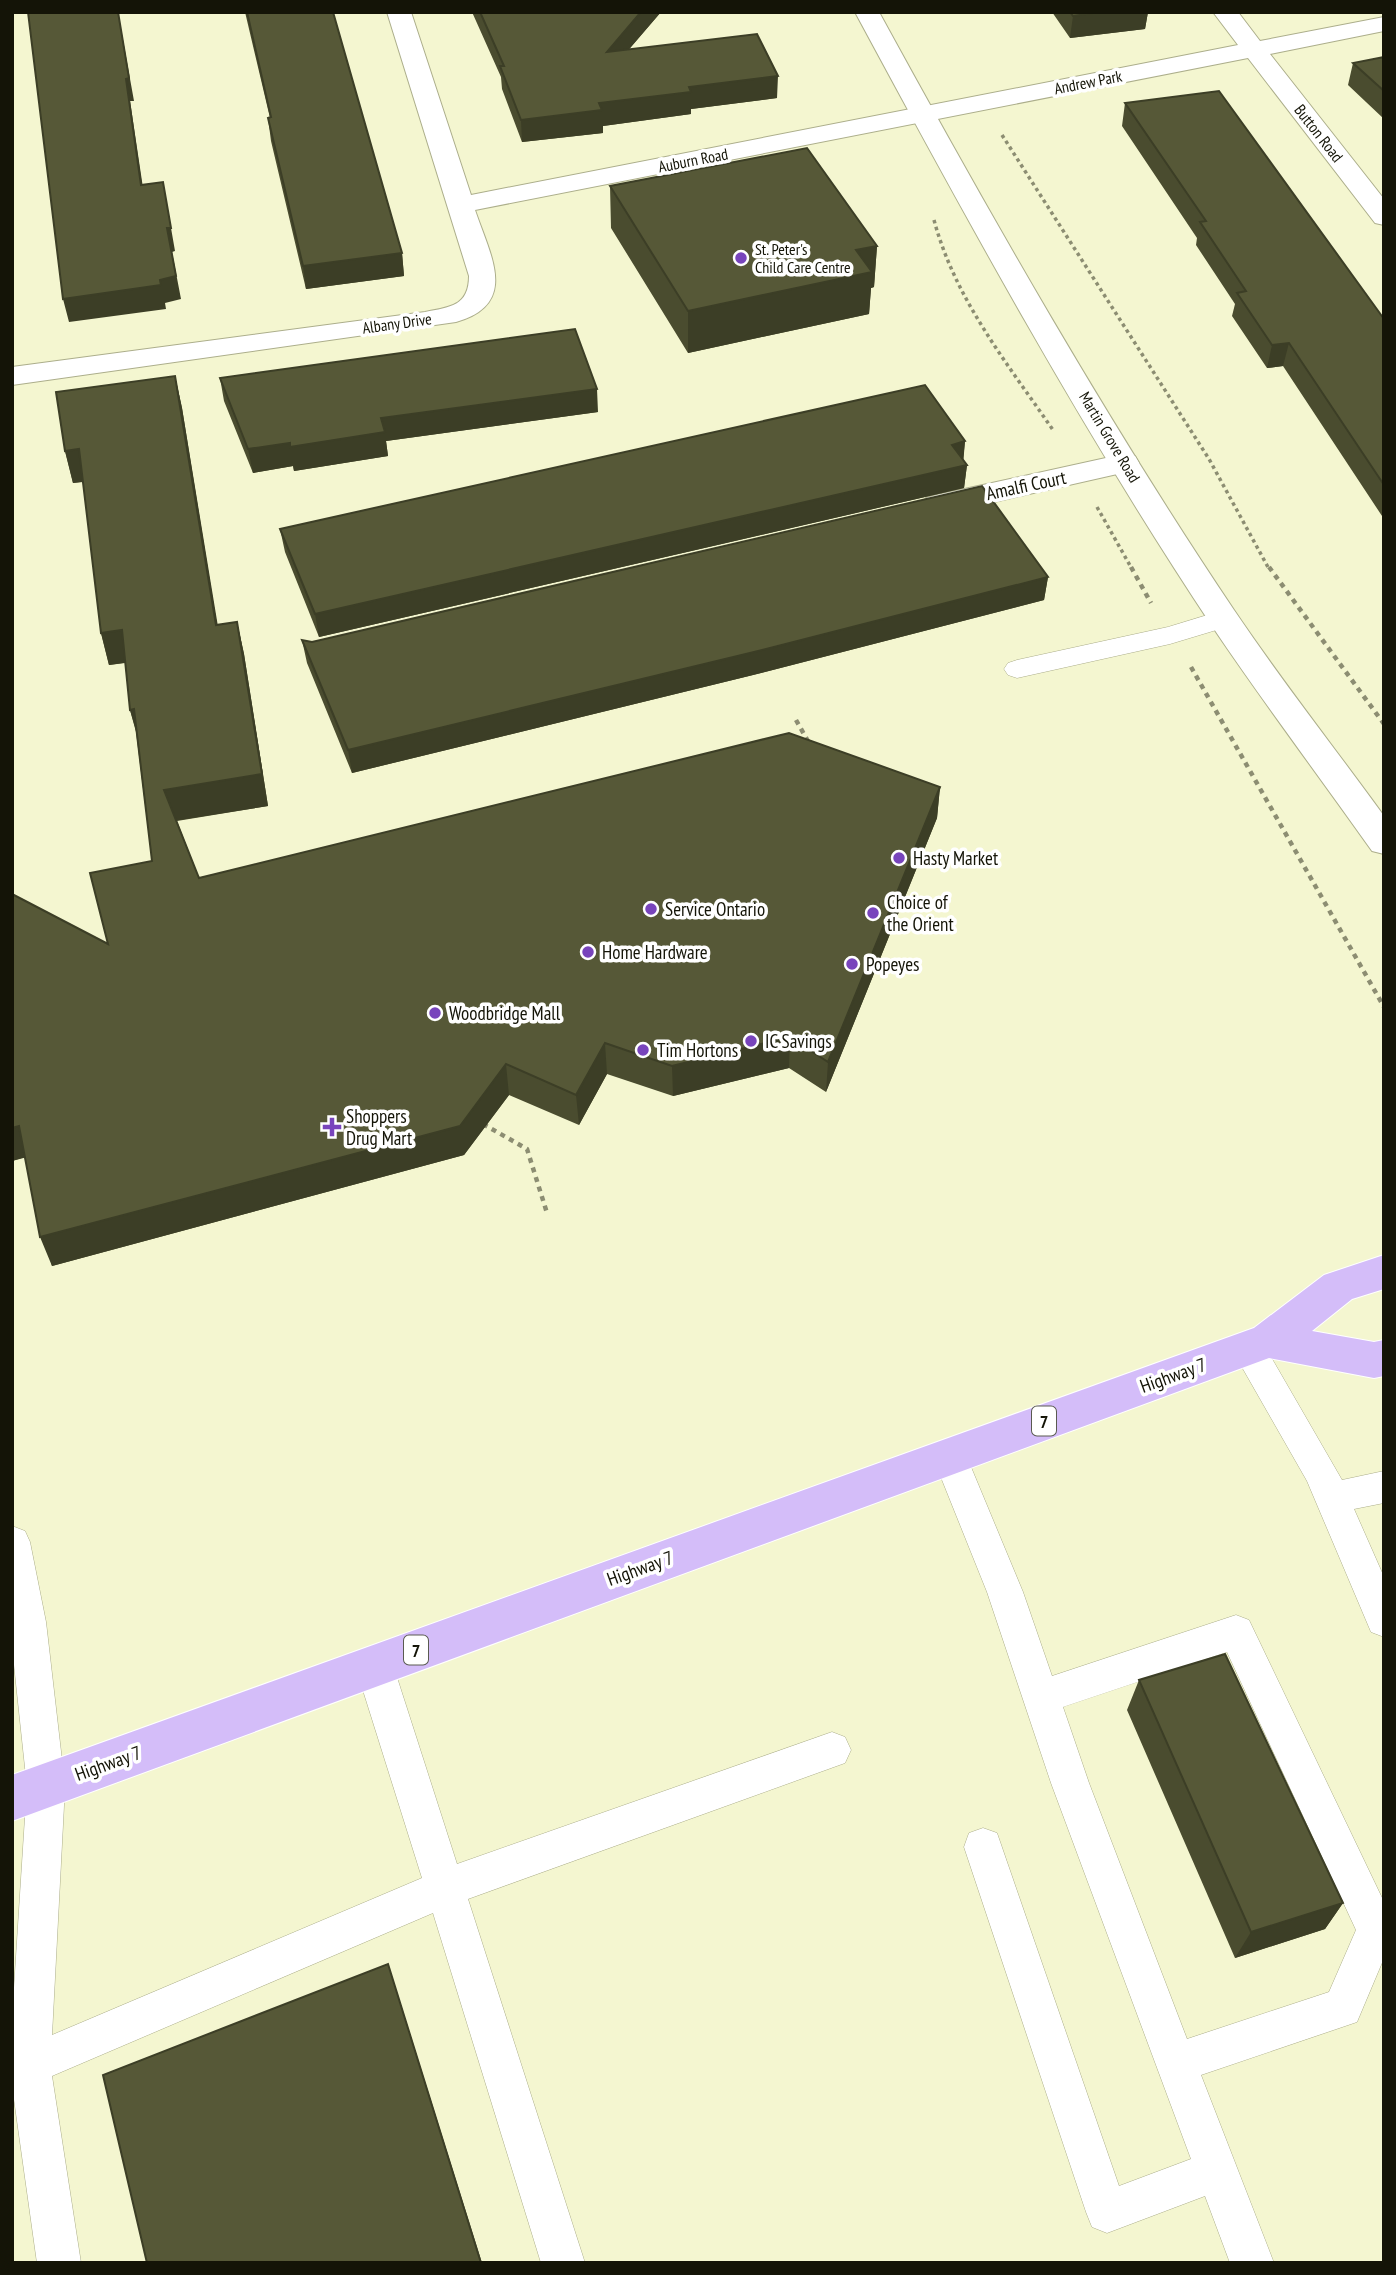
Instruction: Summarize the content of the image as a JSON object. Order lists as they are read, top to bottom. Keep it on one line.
{"streets":{"main road":["Highway 7","7"],"street":["Andrew Park","Button Road","Auburn Road","Albany Drive","Martin Grove Road","Amalfi Court"]},"crossings":[["Andrew Park","Button Road"],["Andrew Park","Auburn Road"],["Andrew Park","Martin Grove Road"],["Auburn Road","Albany Drive"],["Auburn Road","Martin Grove Road"],["Martin Grove Road","Amalfi Court"]],"places":{"other":["St. Peter's Child Care Centre","Hasty Market","Service Ontario","Choice of the Orient","Home Hardware","Popeyes","Woodbridge Mall","IC Savings","Tim Hortons"],"health":["Shoppers Drug Mart"]}}
